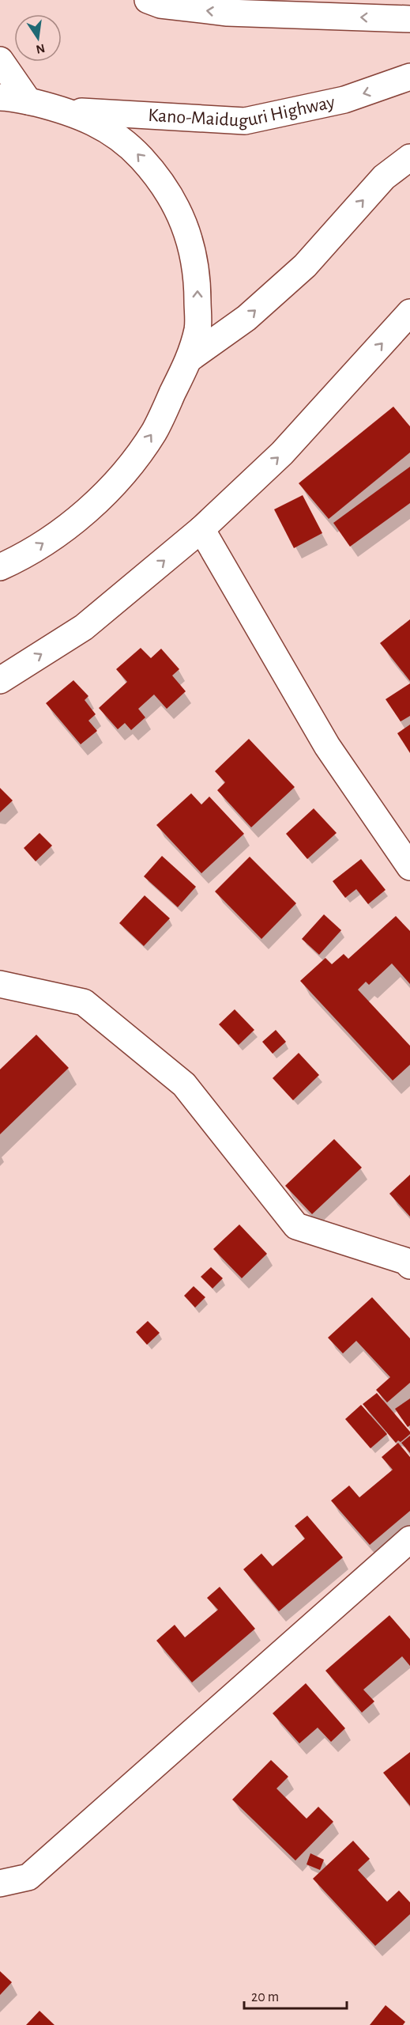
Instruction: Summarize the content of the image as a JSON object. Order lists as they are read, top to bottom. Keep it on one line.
{"streets":{"main road":["Kano-Maiduguri Highway"]},"scale_bar":"20 m","north":"bottom"}
